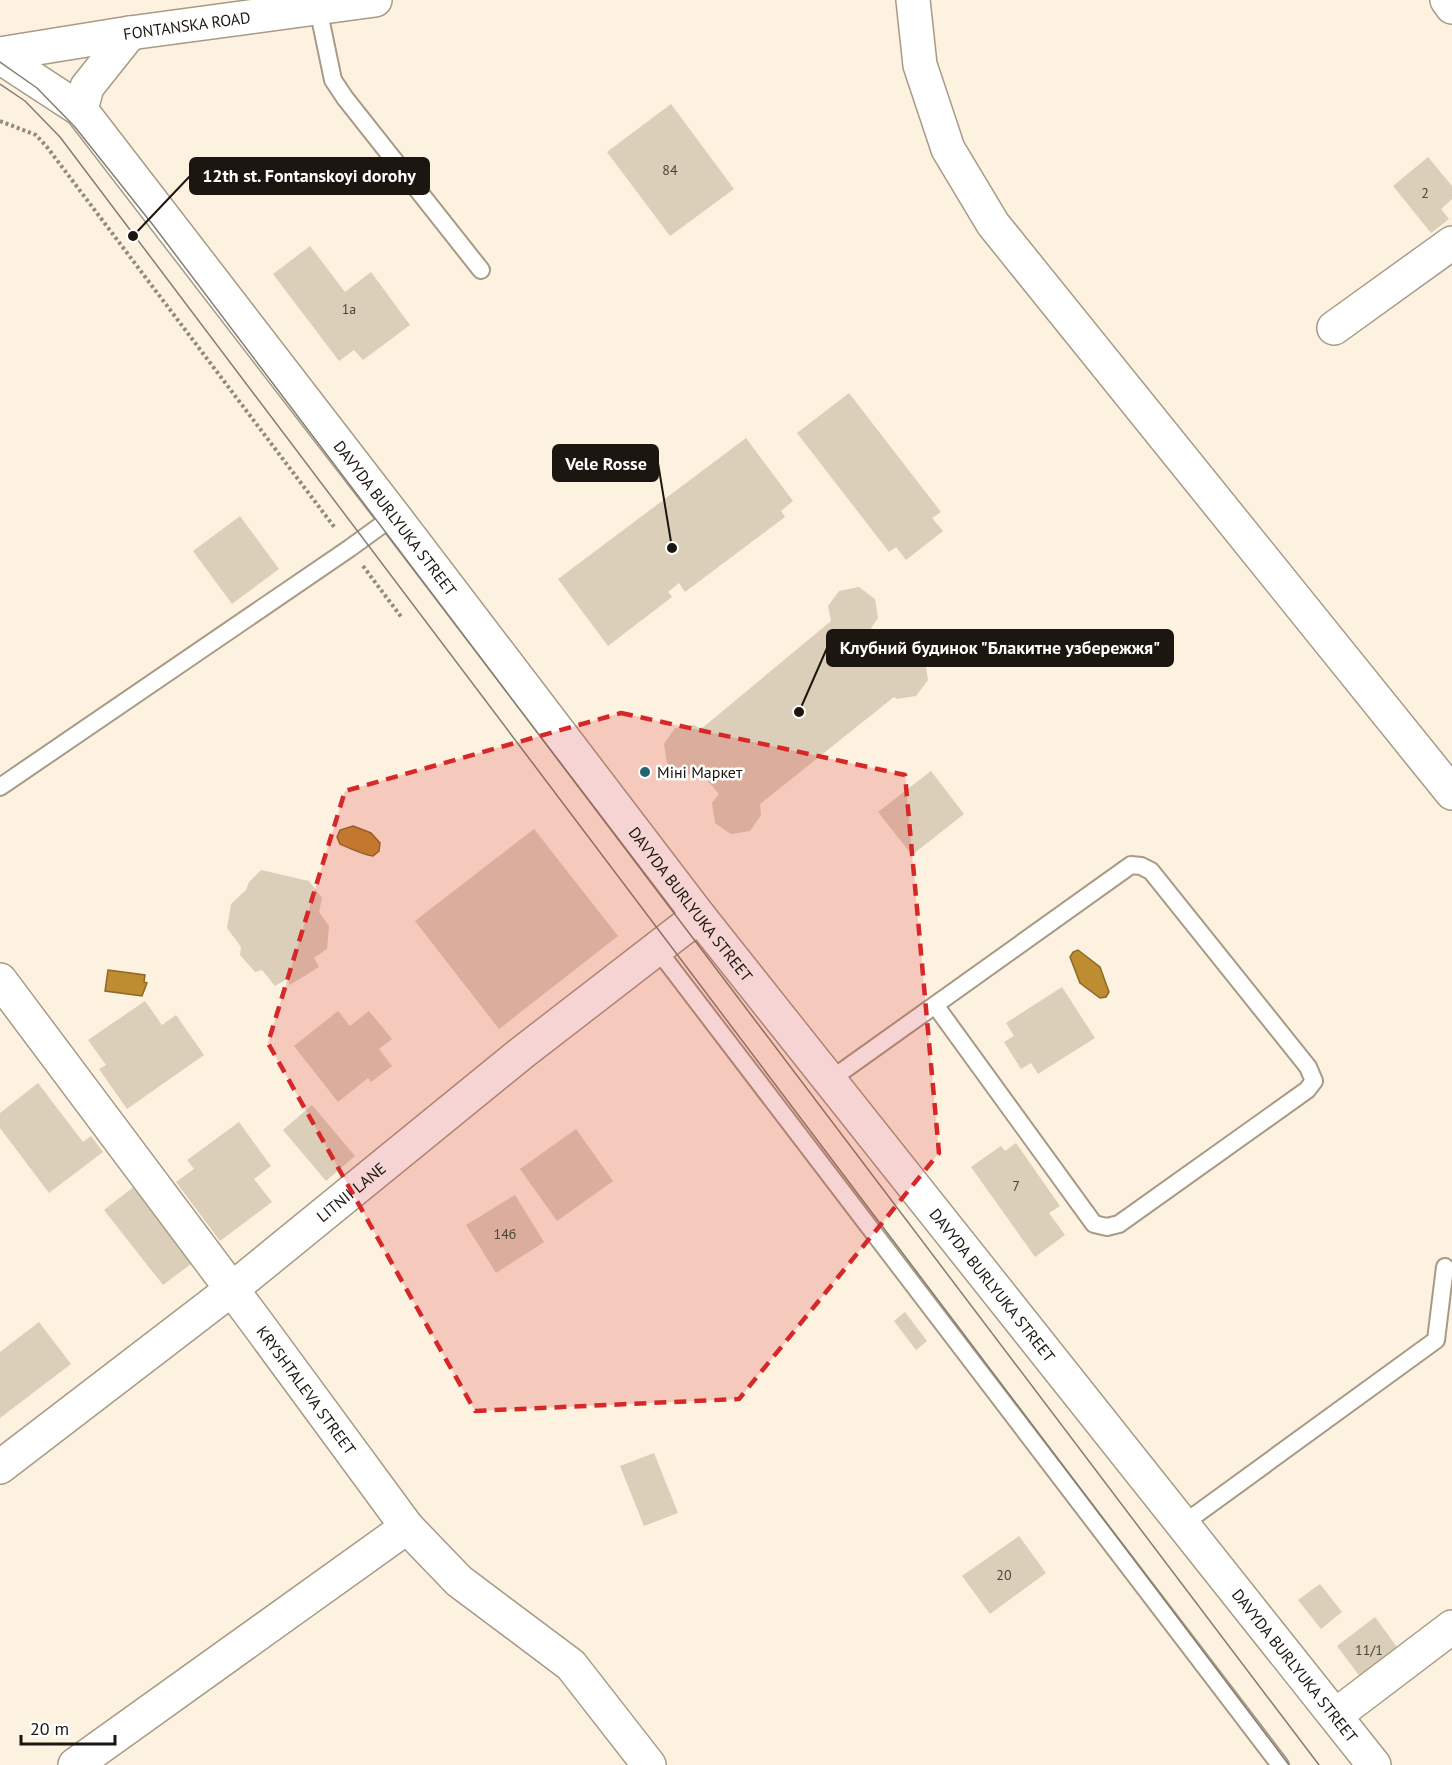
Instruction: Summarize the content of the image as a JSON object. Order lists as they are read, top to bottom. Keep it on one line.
{"streets":{"street":["FONTANSKA ROAD","DAVYDA BURLYUKA STREET","LITNII LANE","KRYSHTALEVA STREET"]},"crossings":[["FONTANSKA ROAD","DAVYDA BURLYUKA STREET"],["DAVYDA BURLYUKA STREET","LITNII LANE"],["LITNII LANE","KRYSHTALEVA STREET"]],"places":["12th st. Fontanskoyi dorohy","Vele Rosse","Клубний будинок \"Блакитне узбережжя\"","Міні Маркет"],"house_numbers":["84","2","1а","7","14б","20","11/1"],"scale_bar":"20 m"}
